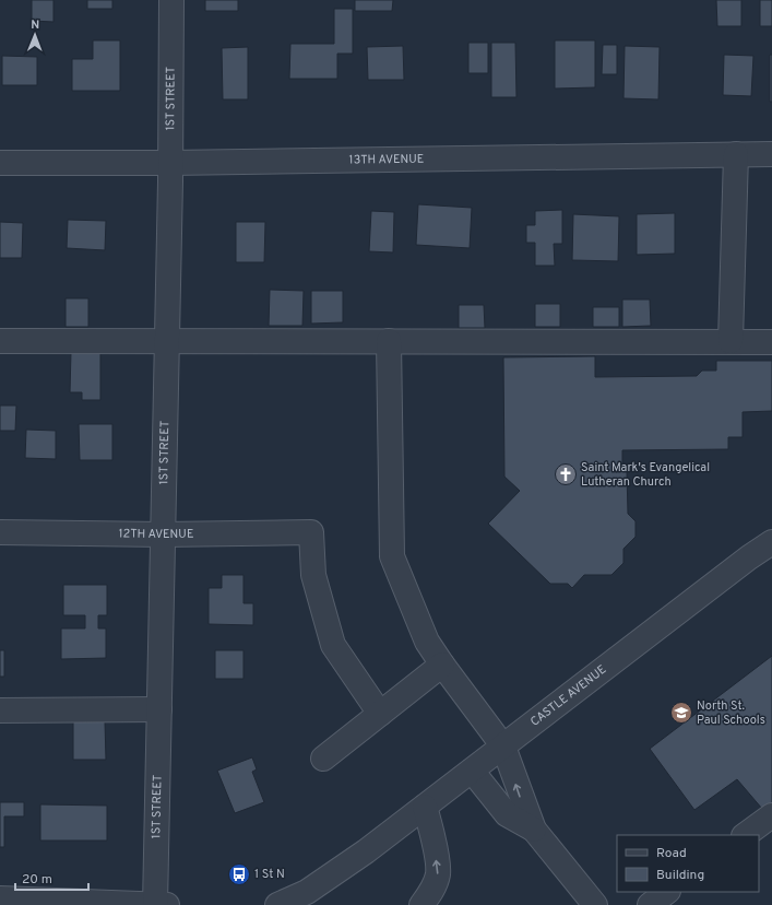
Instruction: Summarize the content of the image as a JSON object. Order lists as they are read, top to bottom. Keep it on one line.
{"streets":{"street":["1ST STREET","13TH AVENUE","12TH AVENUE","CASTLE AVENUE"]},"crossings":[["1ST STREET","13TH AVENUE"],["1ST STREET","12TH AVENUE"]],"places":{"church":["Saint Mark's Evangelical Lutheran Church"],"school or university":["North St. Paul Schools"],"bus stop":["1 St N"]},"legend":["Road","Building"],"scale_bar":"20 m","north":"top"}
